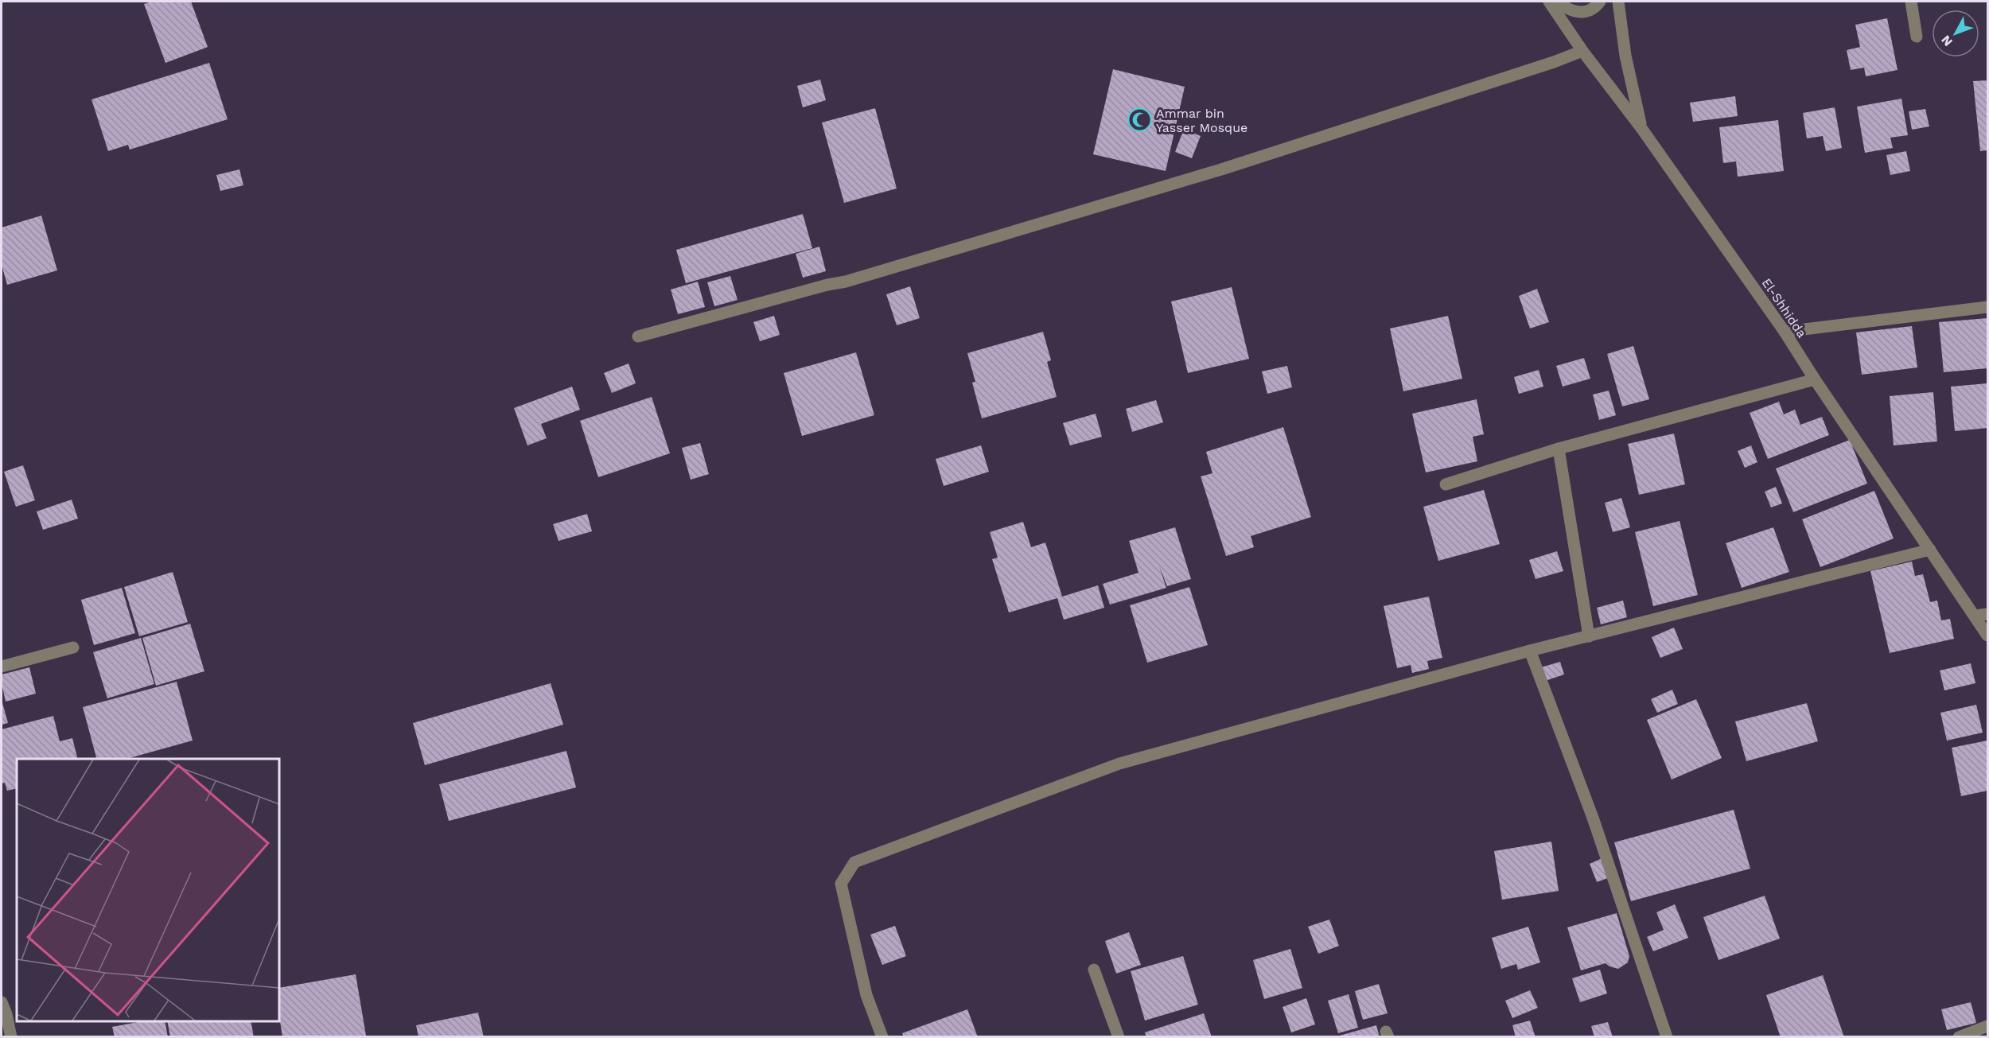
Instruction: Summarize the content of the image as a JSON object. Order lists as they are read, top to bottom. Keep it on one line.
{"streets":{"street":["El-Shhidda"]},"places":{"mosque":["Ammar bin Yasser Mosque"]},"north":"bottom left"}
